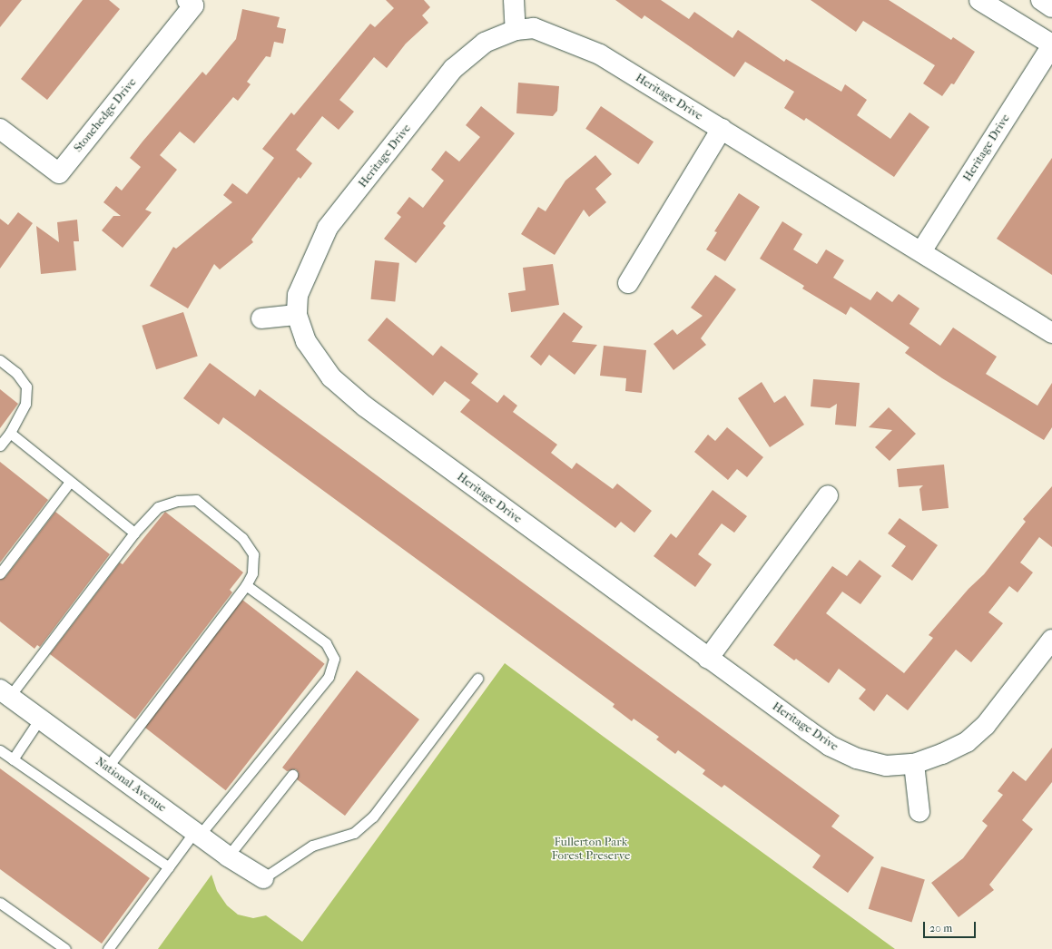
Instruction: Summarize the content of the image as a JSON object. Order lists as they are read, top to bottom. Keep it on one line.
{"streets":{"street":["Heritage Drive","Stonehedge Drive","National Avenue"]},"parks":["Fullerton Park Forest Preserve"],"scale_bar":"20 m"}
